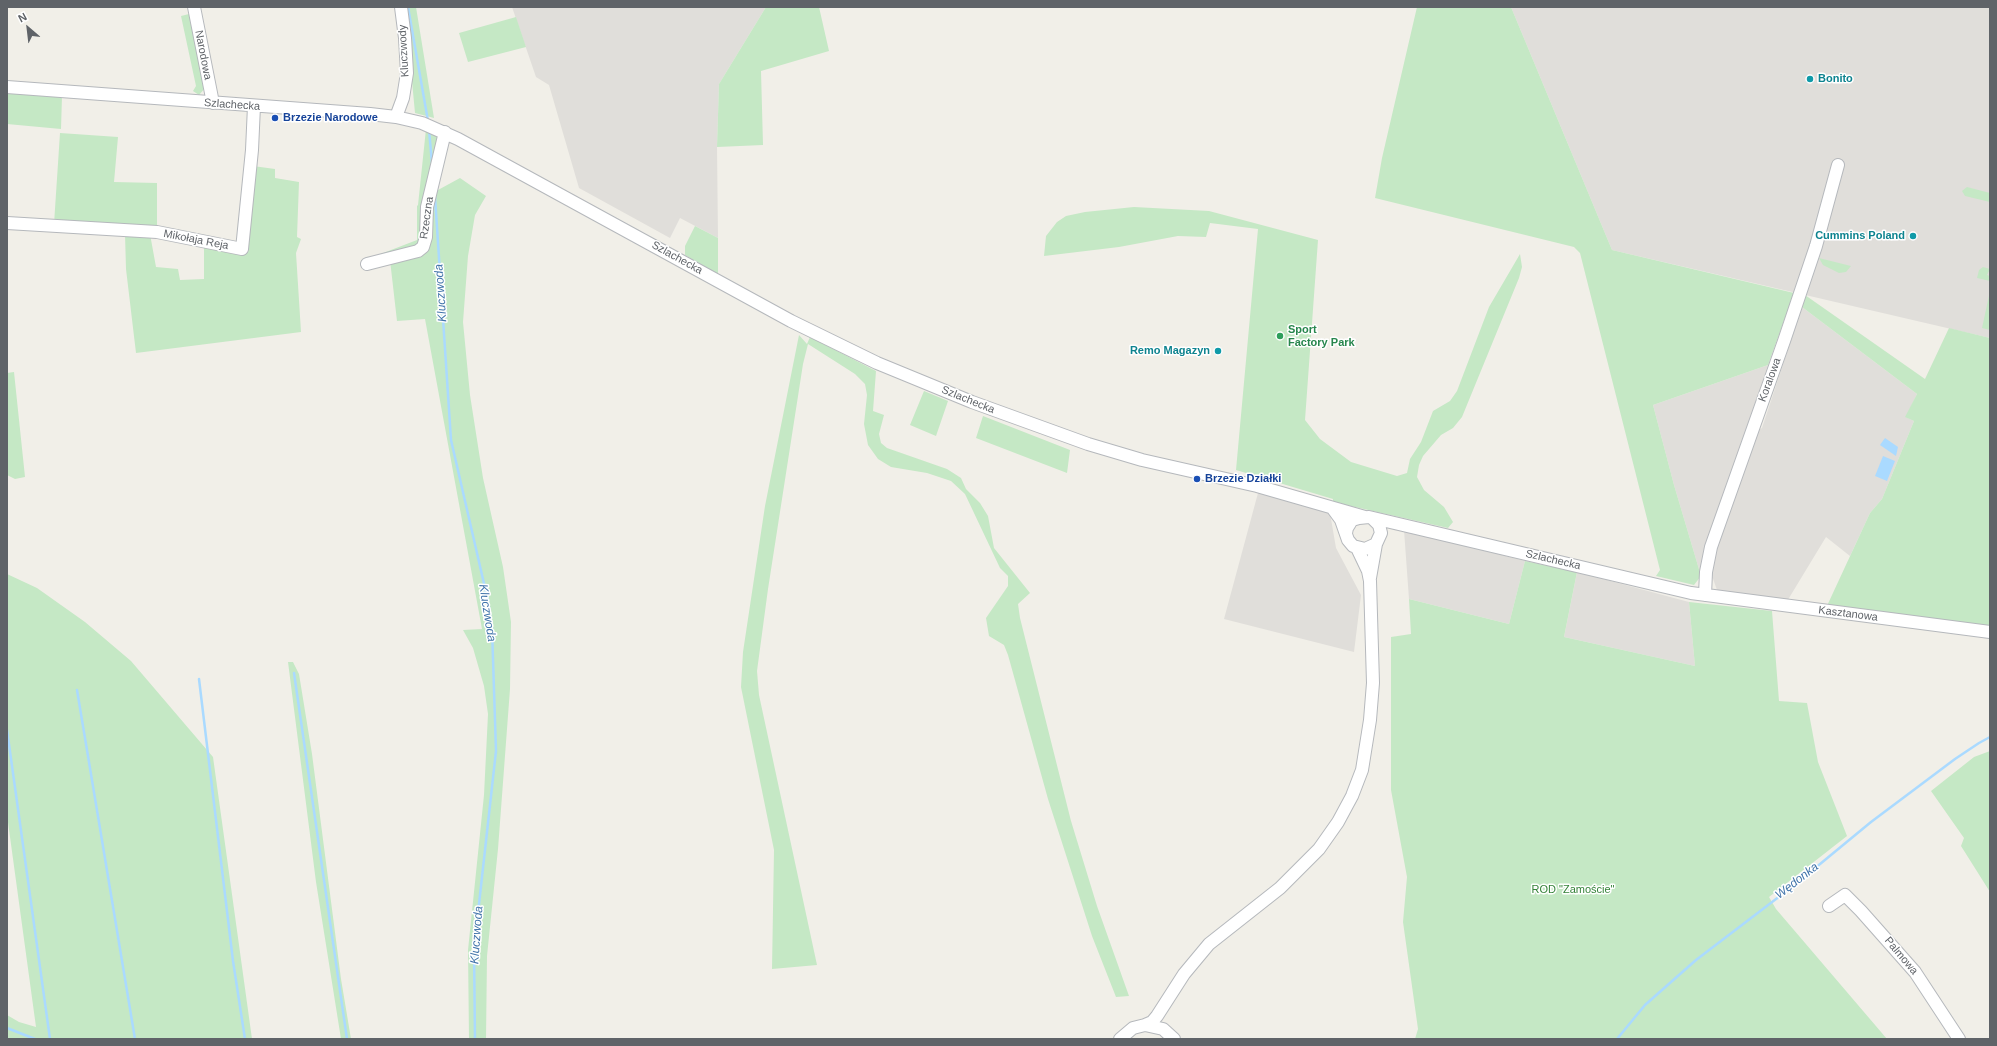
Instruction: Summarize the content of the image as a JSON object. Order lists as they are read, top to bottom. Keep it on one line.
{"streets":{"street":["Kluczwody","Narodowa","Szlachecka","Rzeczna","Mikołaja Reja","Koralowa","Kasztanowa","Palmowa"]},"crossings":[["Kluczwody","Szlachecka"],["Narodowa","Szlachecka"],["Szlachecka","Rzeczna"],["Szlachecka","Mikołaja Reja"],["Szlachecka","Koralowa"],["Szlachecka","Kasztanowa"],["Koralowa","Kasztanowa"]],"water":["Kluczwoda","Wędonka"],"parks":["ROD \"Zamoście\""],"places":["Bonito","Brzezie Narodowe","Cummins Poland","Sport Factory Park","Remo Magazyn","Brzezie Działki"],"north":"top left"}
